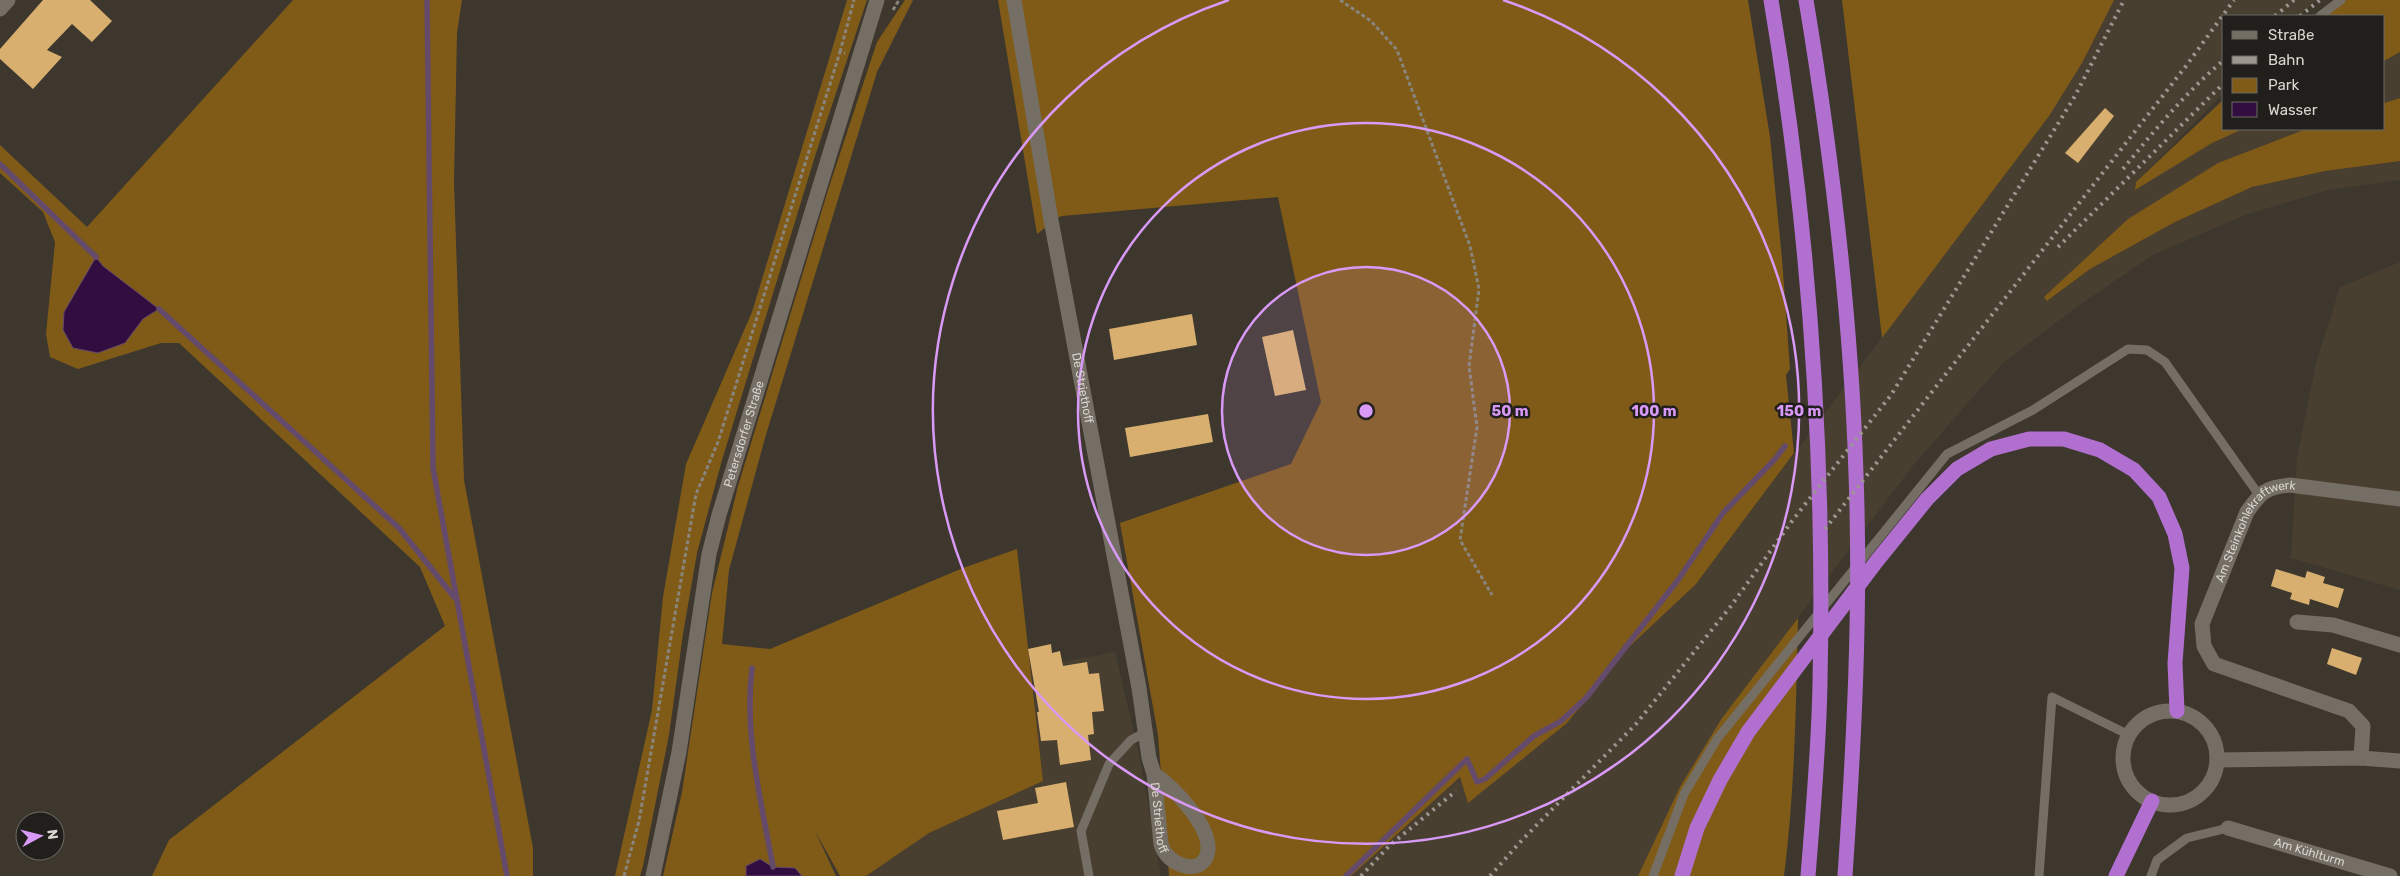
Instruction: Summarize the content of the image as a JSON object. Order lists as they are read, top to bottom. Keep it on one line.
{"streets":{"street":["De Striethoff","Petersdorfer Straße","Am Steinkohlekraftwerk","Am Kühlturm"]},"legend":["Straße","Bahn","Park","Wasser"],"north":"right","rings":["50 m","100 m","150 m"]}
